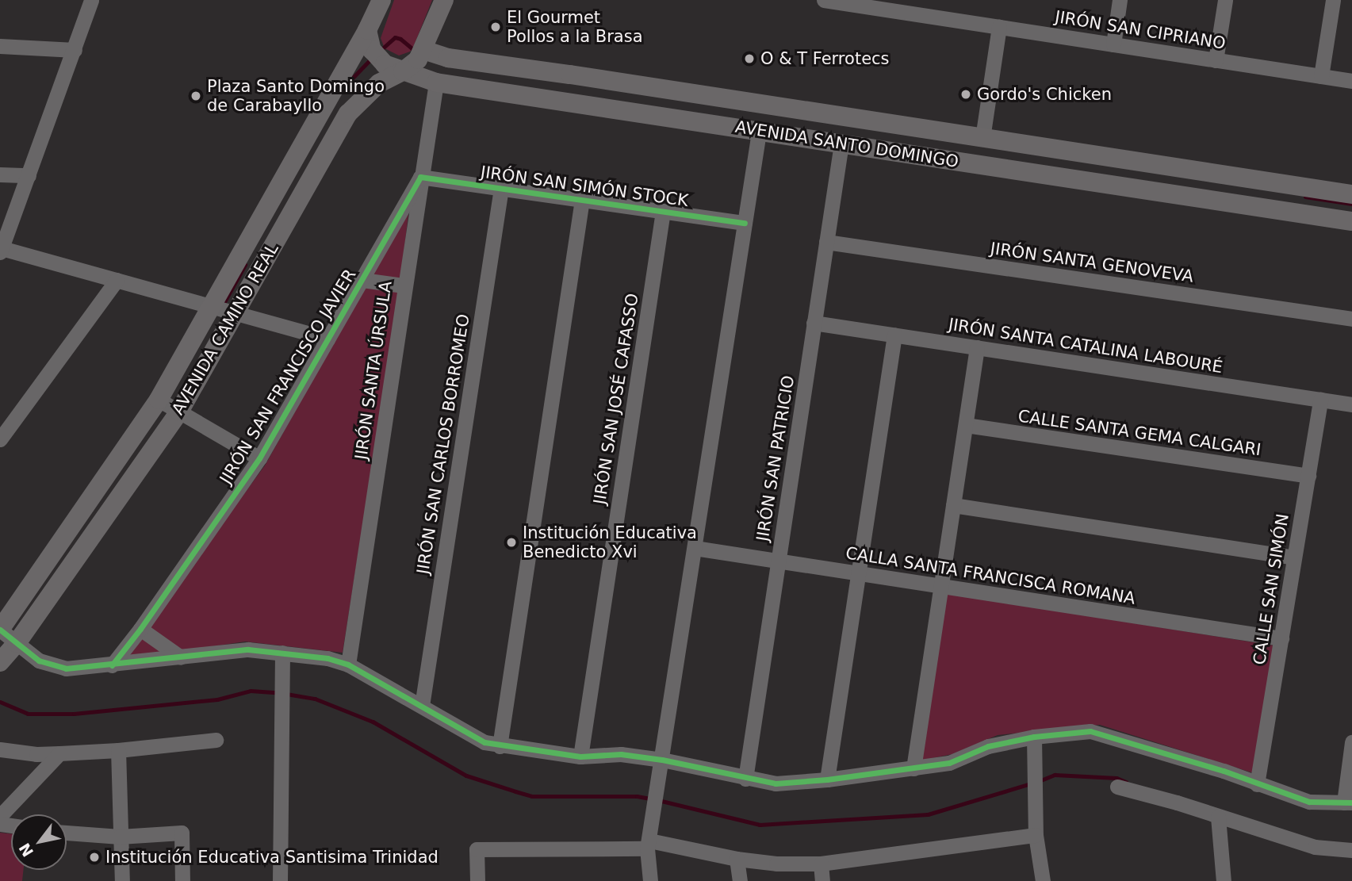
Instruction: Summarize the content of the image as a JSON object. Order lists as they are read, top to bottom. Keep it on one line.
{"streets":{"main road":["AVENIDA SANTO DOMINGO","AVENIDA CAMINO REAL"],"street":["JIRÓN SAN CIPRIANO","JIRÓN SAN SIMÓN STOCK","JIRÓN SANTA GENOVEVA","JIRÓN SANTA CATALINA LABOURÉ","JIRÓN SANTA ÚRSULA","JIRÓN SAN FRANCISCO JAVIER","JIRÓN SAN JOSÉ CAFASSO","CALLE SANTA GEMA CALGARI","JIRÓN SAN CARLOS BORROMEO","JIRÓN SAN PATRICIO","CALLA SANTA FRANCISCA ROMANA","CALLE SAN SIMÓN"]},"crossings":[["AVENIDA SANTO DOMINGO","AVENIDA CAMINO REAL"],["AVENIDA SANTO DOMINGO","JIRÓN SANTA ÚRSULA"],["AVENIDA SANTO DOMINGO","JIRÓN SAN PATRICIO"],["JIRÓN SAN SIMÓN STOCK","JIRÓN SANTA ÚRSULA"],["JIRÓN SAN SIMÓN STOCK","JIRÓN SAN FRANCISCO JAVIER"],["JIRÓN SAN SIMÓN STOCK","JIRÓN SAN JOSÉ CAFASSO"],["JIRÓN SAN SIMÓN STOCK","JIRÓN SAN CARLOS BORROMEO"],["JIRÓN SANTA GENOVEVA","JIRÓN SAN PATRICIO"],["JIRÓN SANTA CATALINA LABOURÉ","JIRÓN SAN PATRICIO"],["JIRÓN SANTA CATALINA LABOURÉ","CALLE SAN SIMÓN"],["JIRÓN SANTA ÚRSULA","JIRÓN SAN FRANCISCO JAVIER"],["CALLE SANTA GEMA CALGARI","CALLE SAN SIMÓN"],["JIRÓN SAN PATRICIO","CALLA SANTA FRANCISCA ROMANA"],["CALLA SANTA FRANCISCA ROMANA","CALLE SAN SIMÓN"]],"places":["El Gourmet Pollos a la Brasa","O & T Ferrotecs","Gordo's Chicken","Plaza Santo Domingo de Carabayllo","Institución Educativa Benedicto Xvi","Institución Educativa Santisima Trinidad"],"north":"bottom left"}
